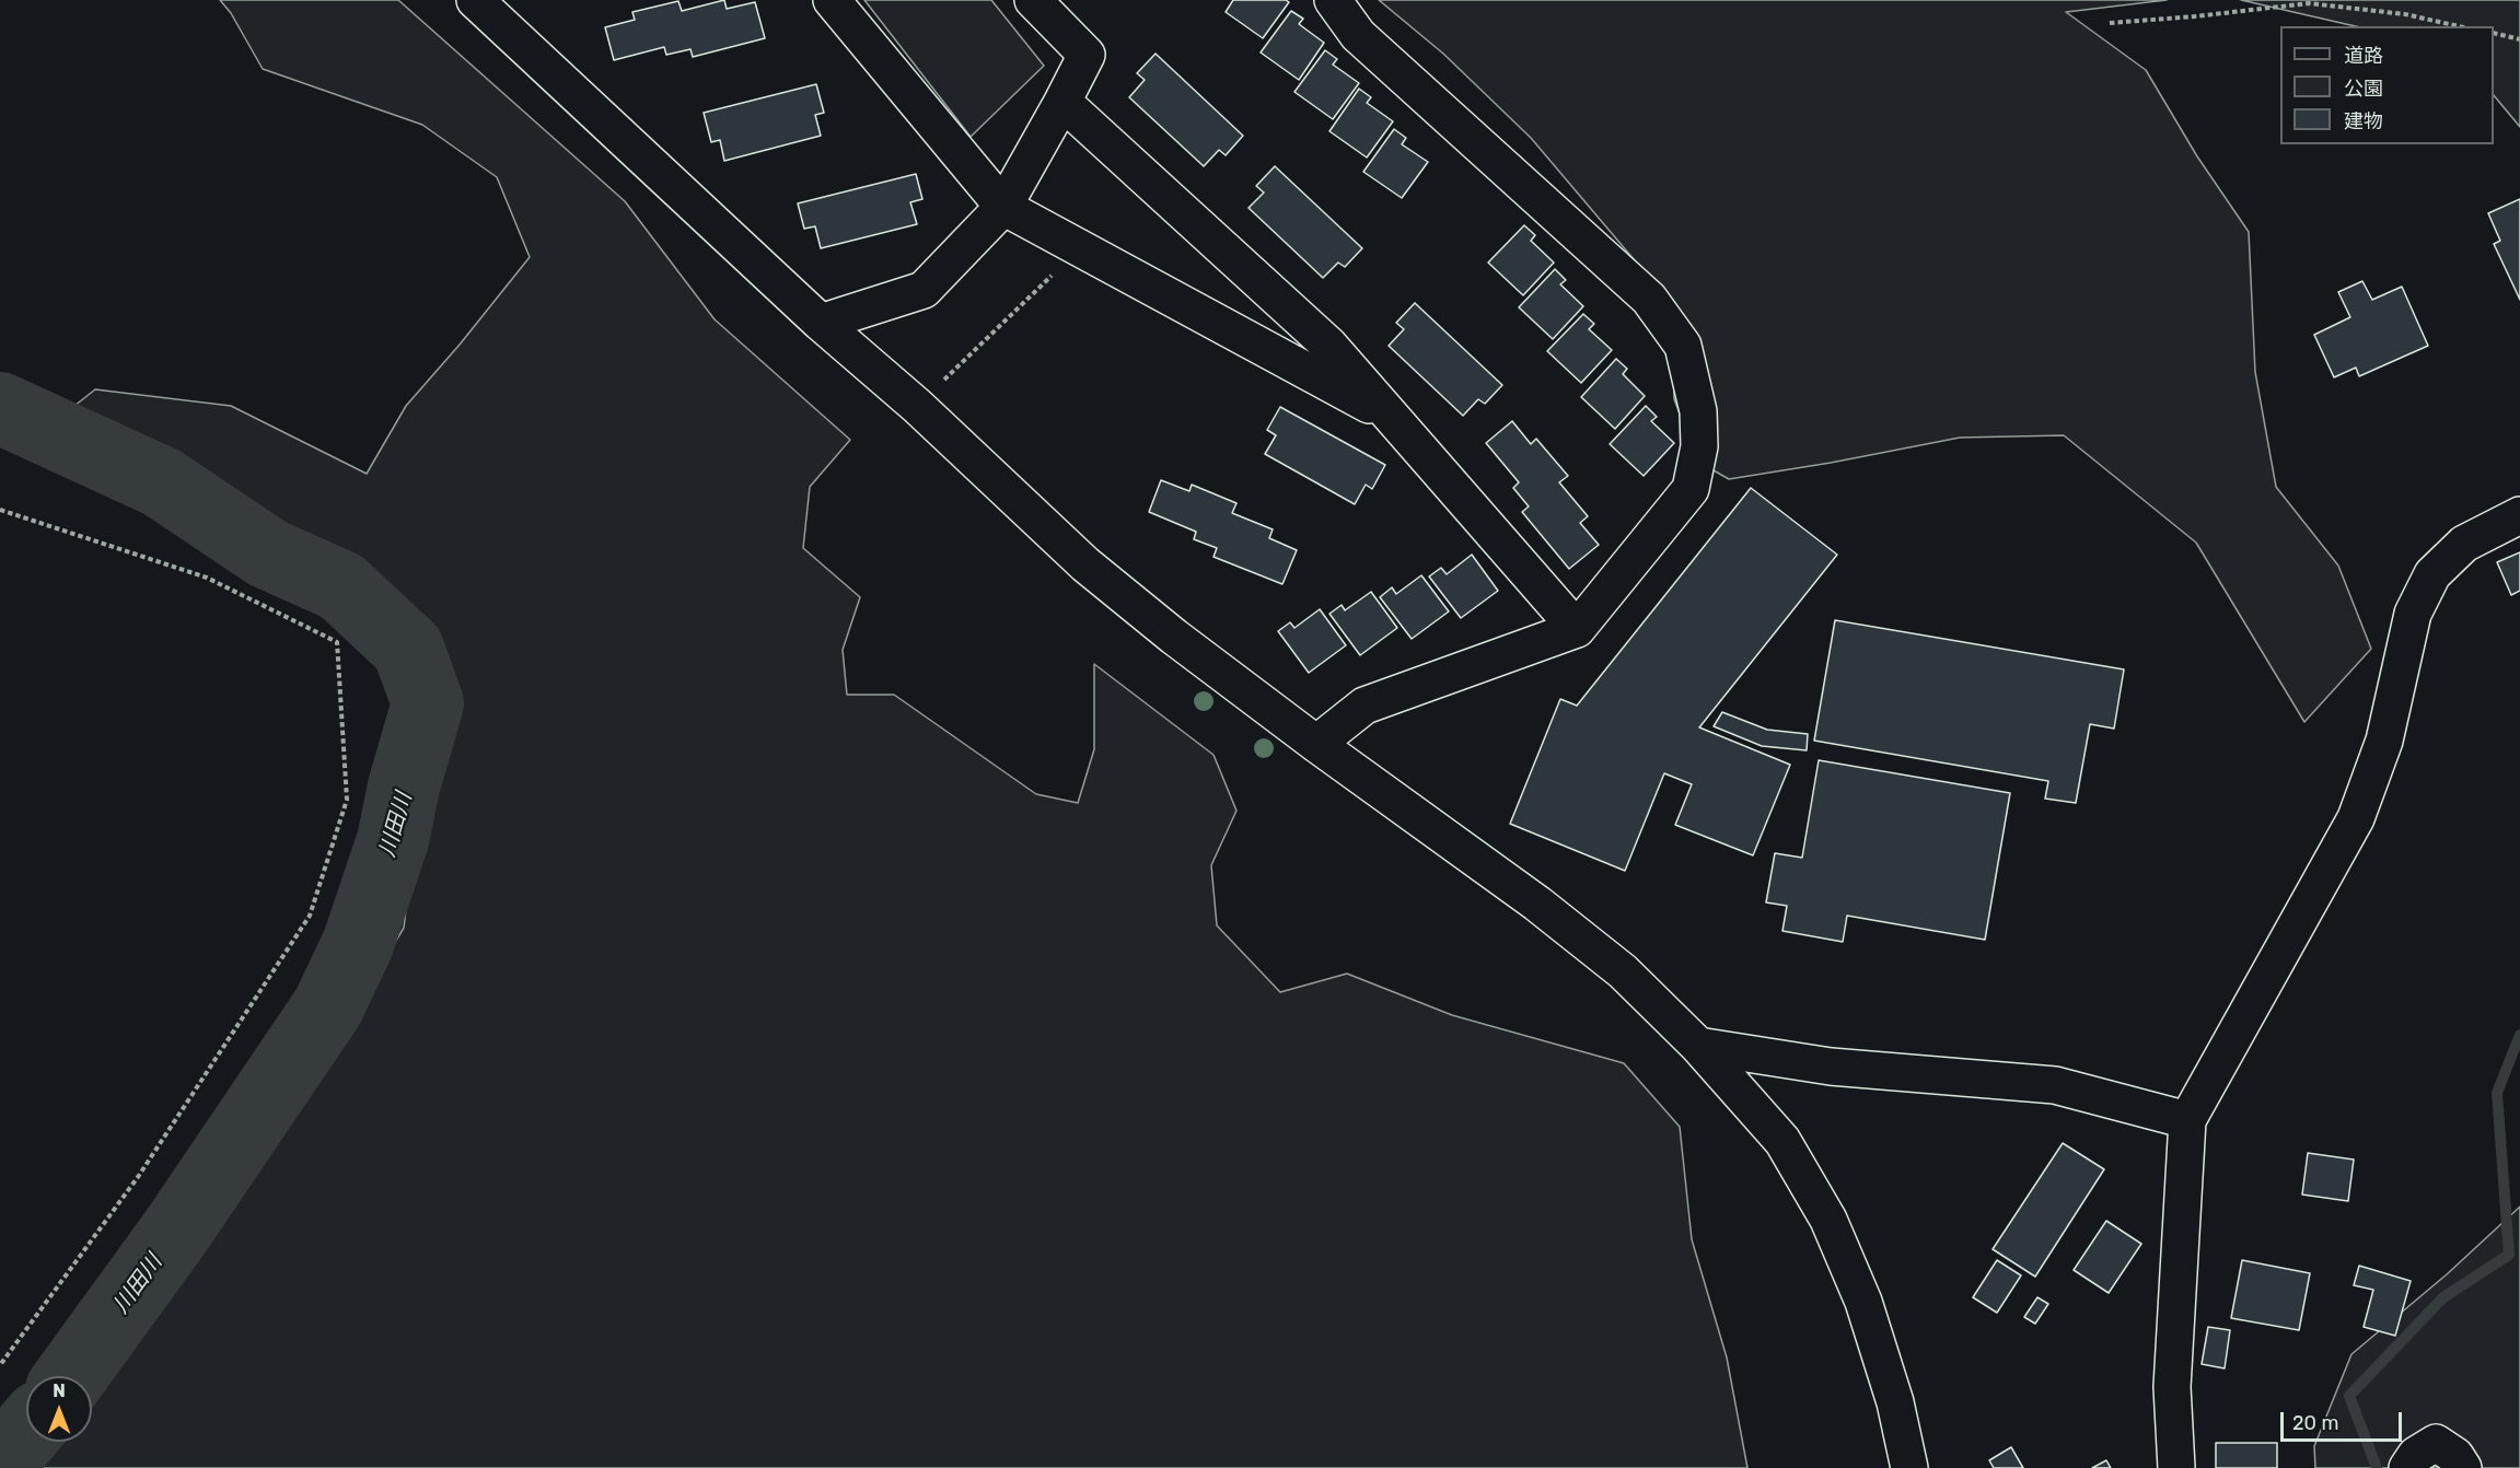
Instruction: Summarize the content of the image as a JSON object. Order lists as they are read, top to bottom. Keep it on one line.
{"water":["川田川"],"legend":["道路","公園","建物"],"scale_bar":"20 m","north":"top"}
